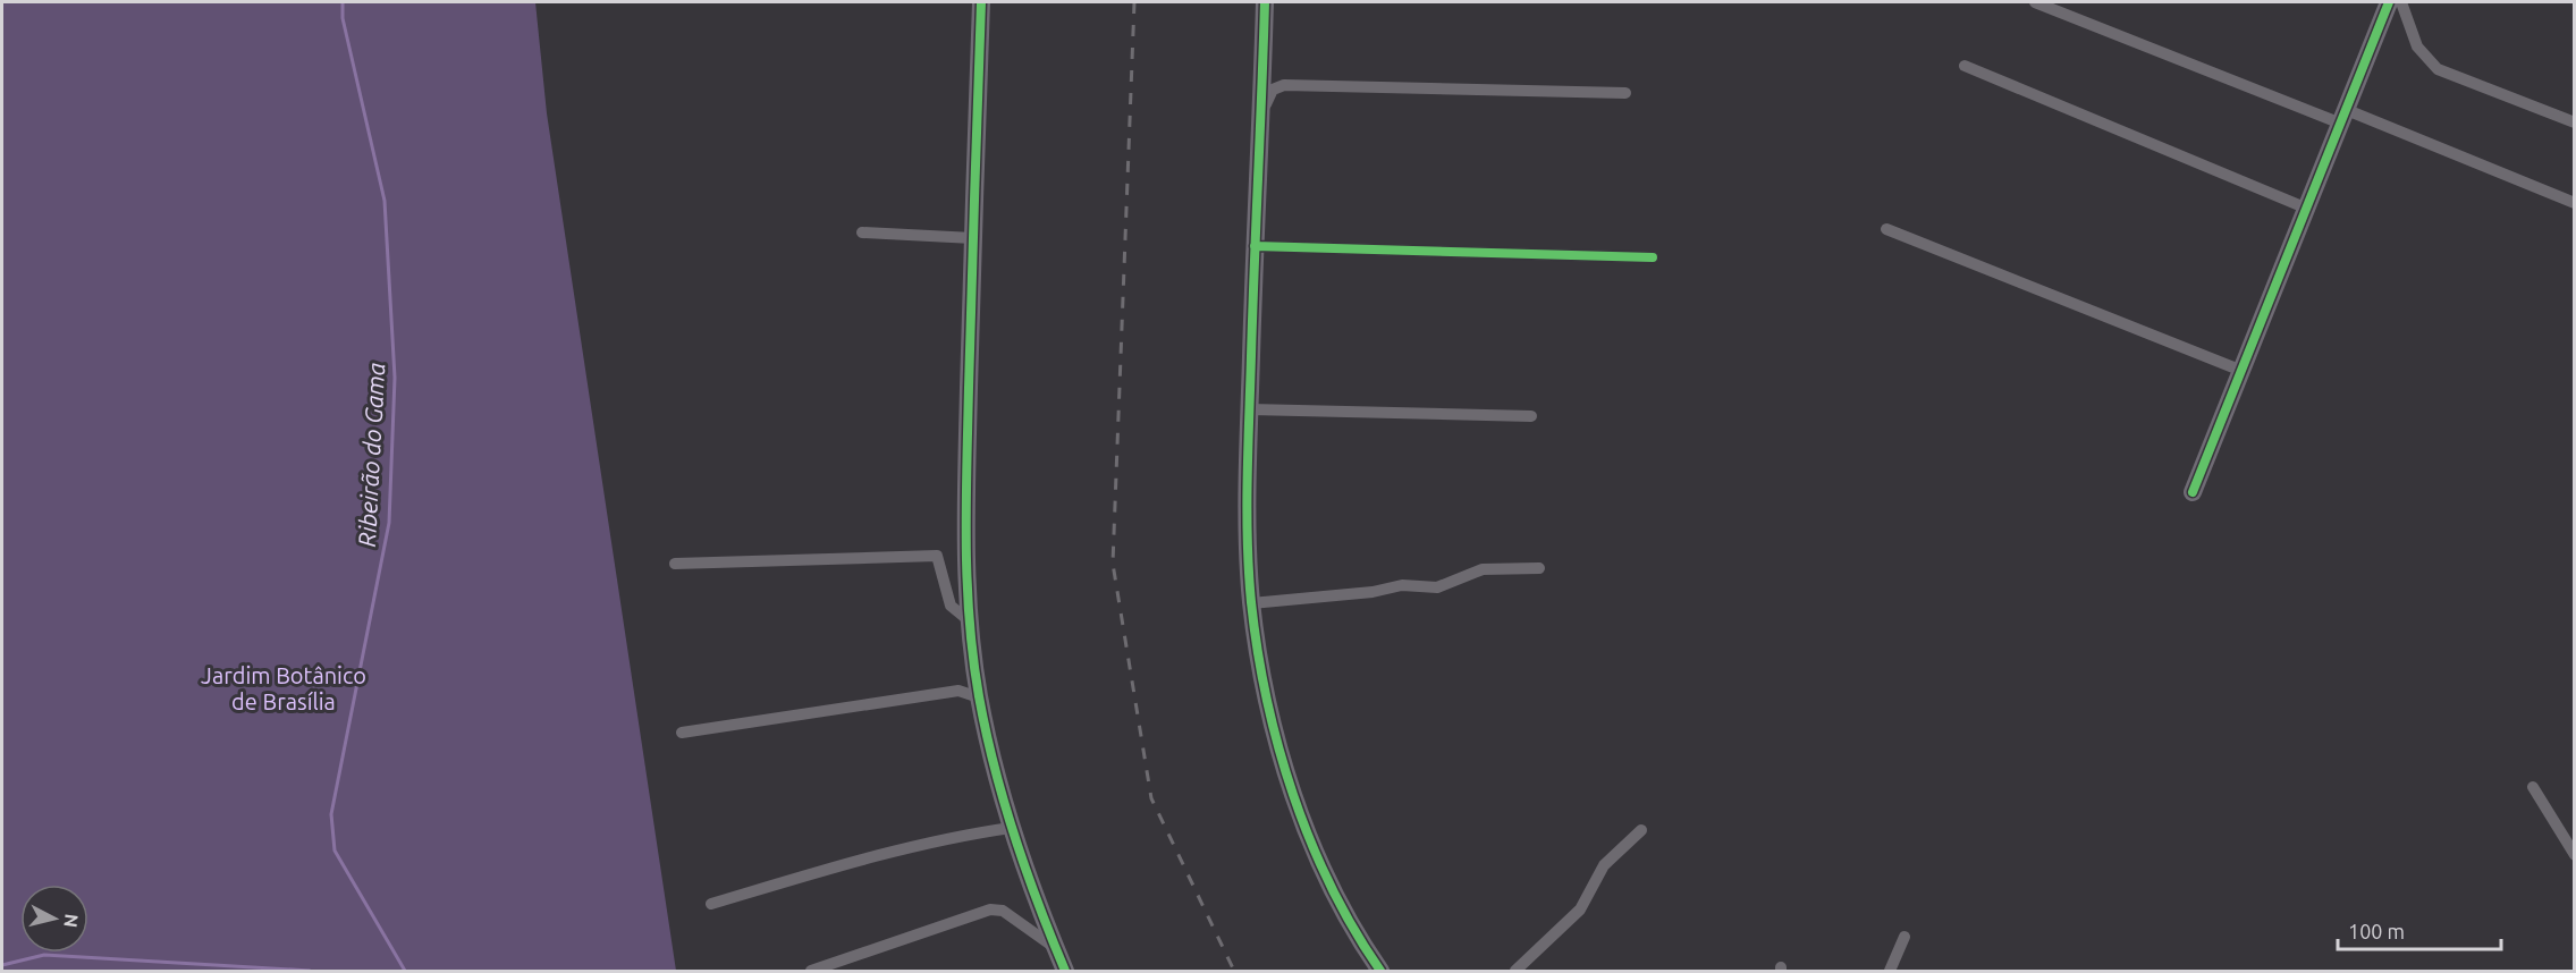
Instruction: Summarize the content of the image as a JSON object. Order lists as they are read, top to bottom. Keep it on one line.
{"water":["Ribeirão do Gama"],"parks":["Jardim Botânico de Brasília"],"scale_bar":"100 m","north":"right"}
